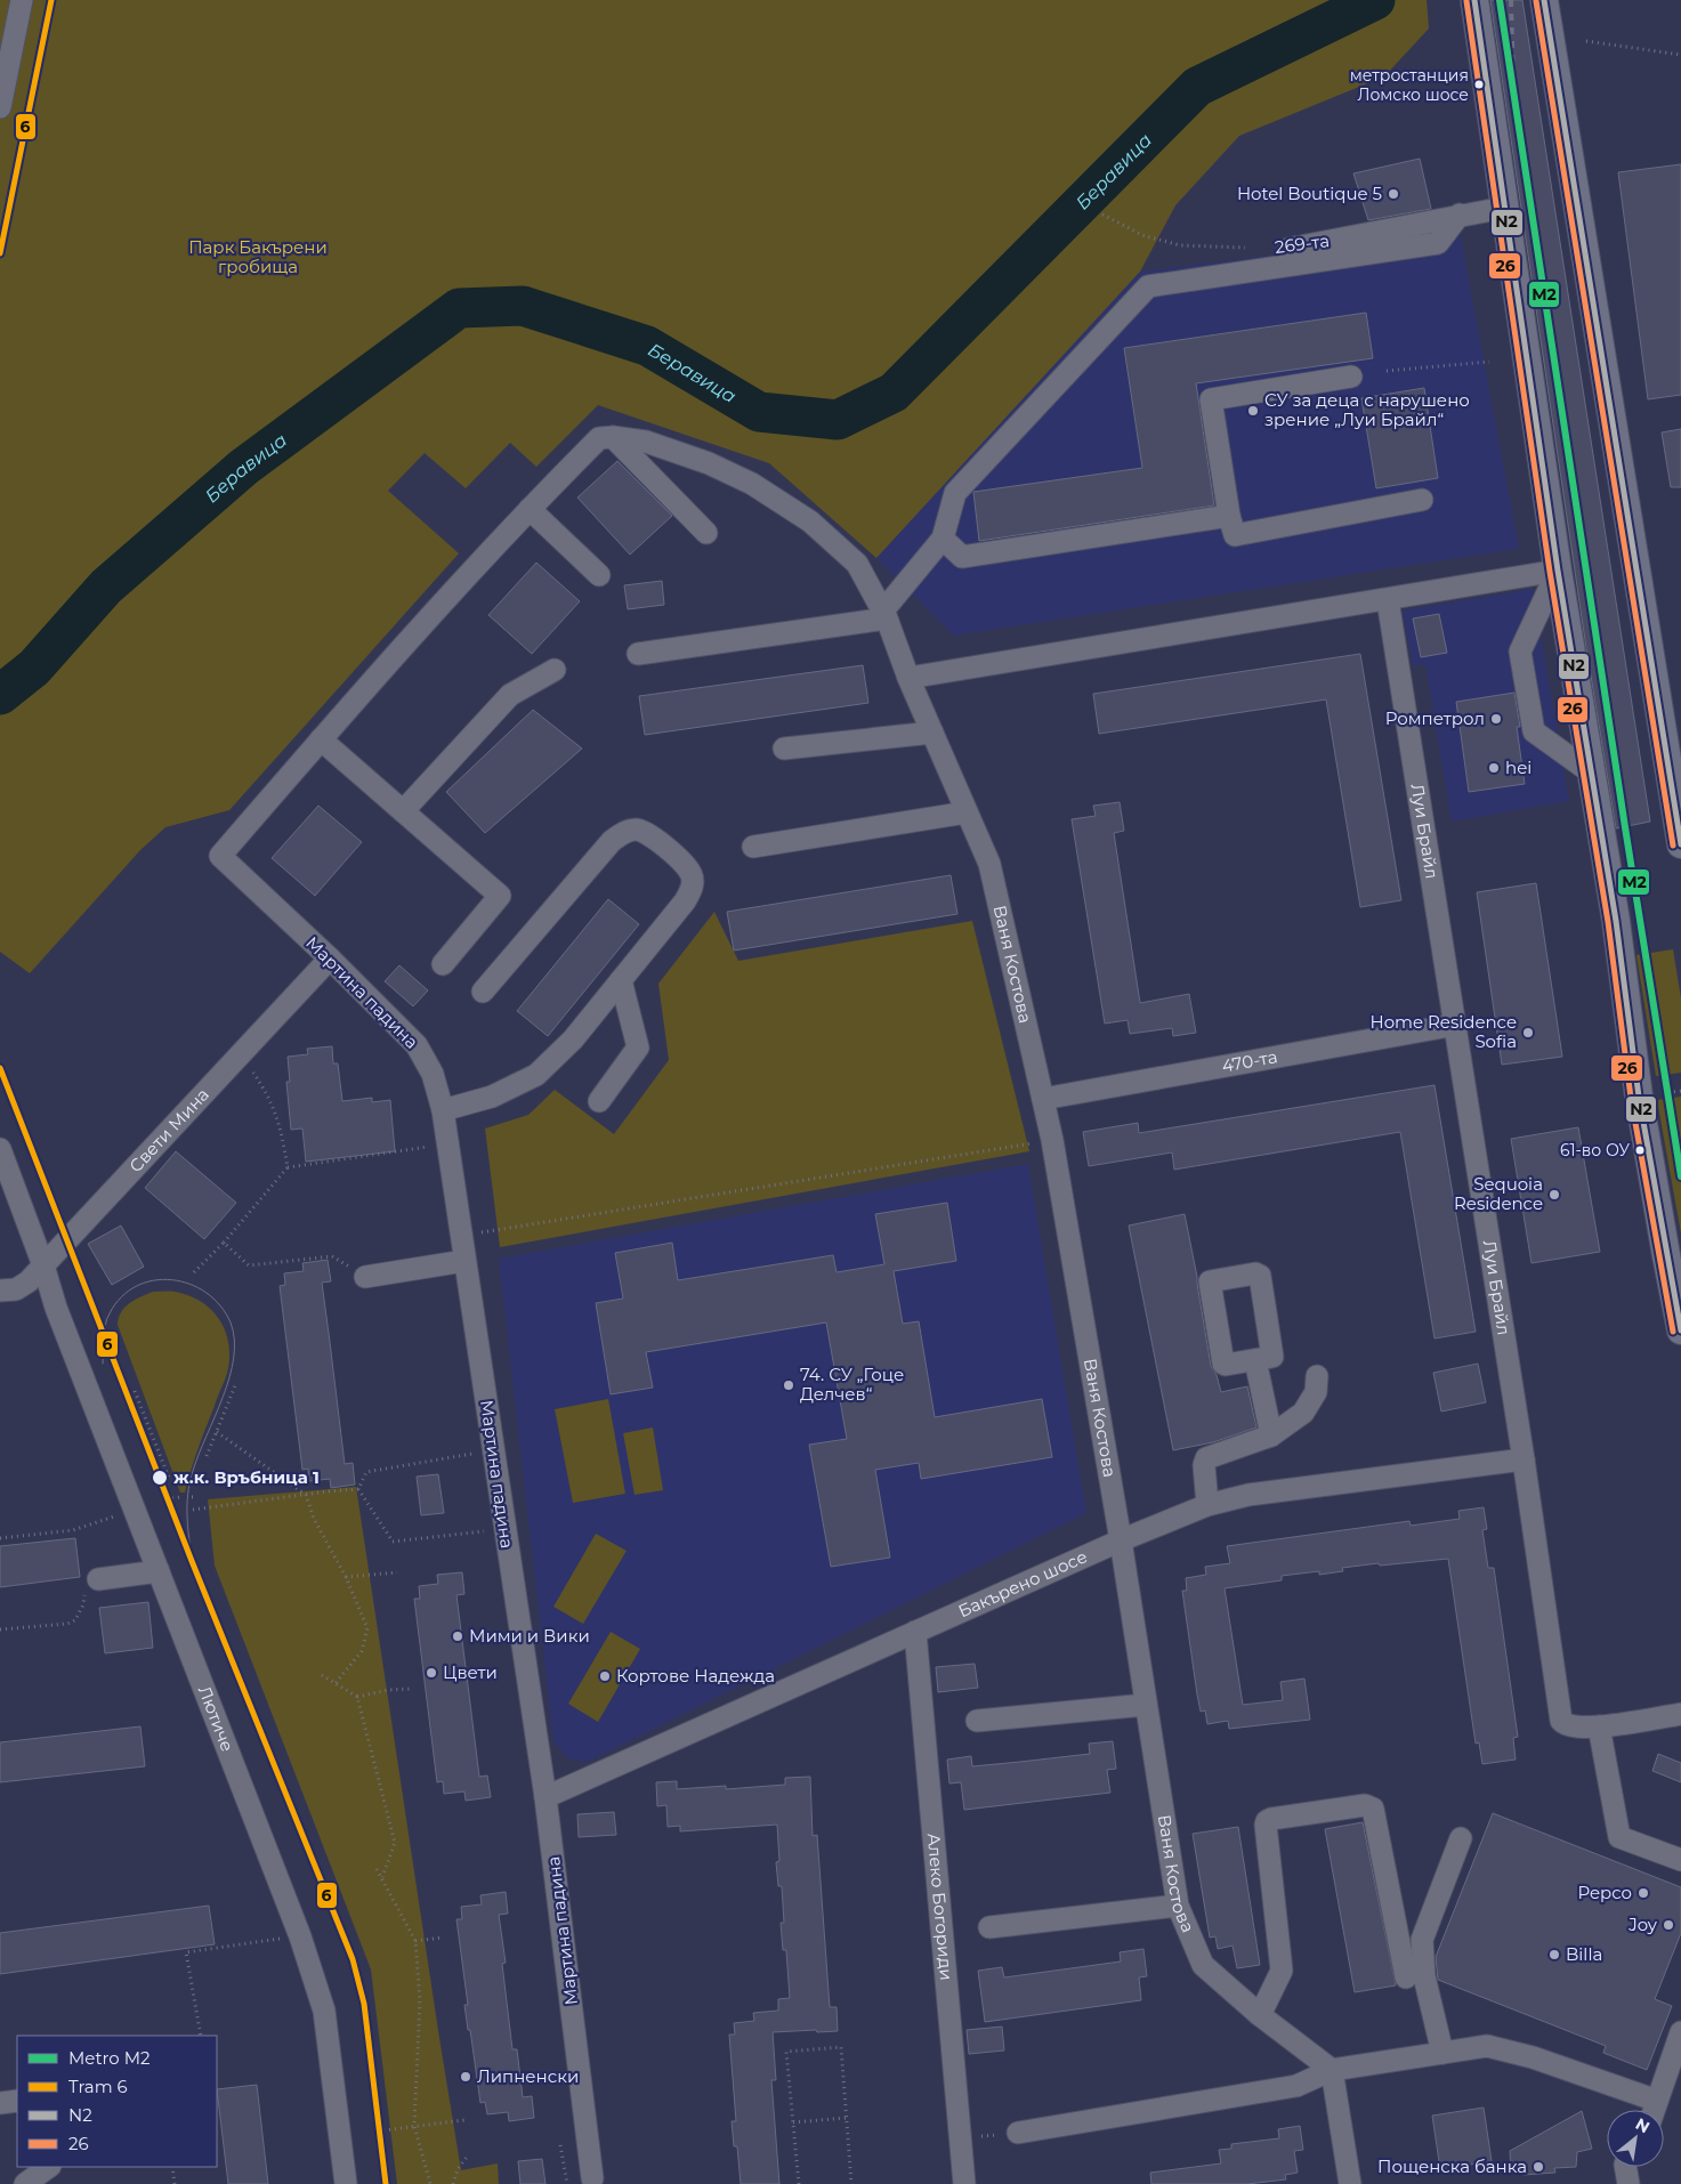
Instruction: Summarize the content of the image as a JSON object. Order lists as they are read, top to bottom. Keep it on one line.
{"streets":{"street":["269-та","Луи Брайл","Ваня Костова","Мартина падина","470-та","Свети Мина","Бакърено шосе","Лютиче","Алеко Богориди"]},"crossings":[["Луи Брайл","470-та"],["Луи Брайл","Бакърено шосе"],["Ваня Костова","470-та"],["Ваня Костова","Бакърено шосе"],["Мартина падина","Свети Мина"],["Мартина падина","Бакърено шосе"],["Свети Мина","Лютиче"],["Бакърено шосе","Алеко Богориди"]],"water":["Беравица"],"parks":["Парк Бакърени гробища"],"places":["метростанция Ломско шосе","Hotel Boutique 5","СУ за деца с нарушено зрение „Луи Брайл“","Ромпетрол","hei","Home Residence Sofia","61-во ОУ","Sequoia Residence","74. СУ „Гоце Делчев“","ж.к. Връбница 1","Мими и Вики","Цвети","Кортове Надежда","Pepco","Joy","Billa","Липненски","Пощенска банка"],"lines":["metro line M2","tram line 6","transit line N2","transit line 26"],"legend":["Metro M2","Tram 6","N2","26"],"north":"top right"}
